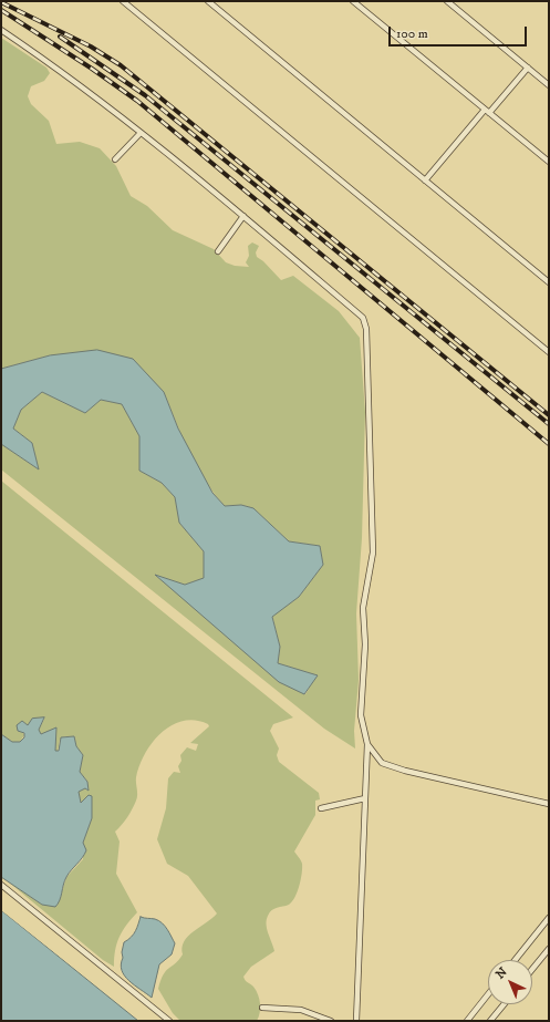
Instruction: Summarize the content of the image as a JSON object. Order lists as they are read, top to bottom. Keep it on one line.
{"scale_bar":"100 m","north":"top left"}
